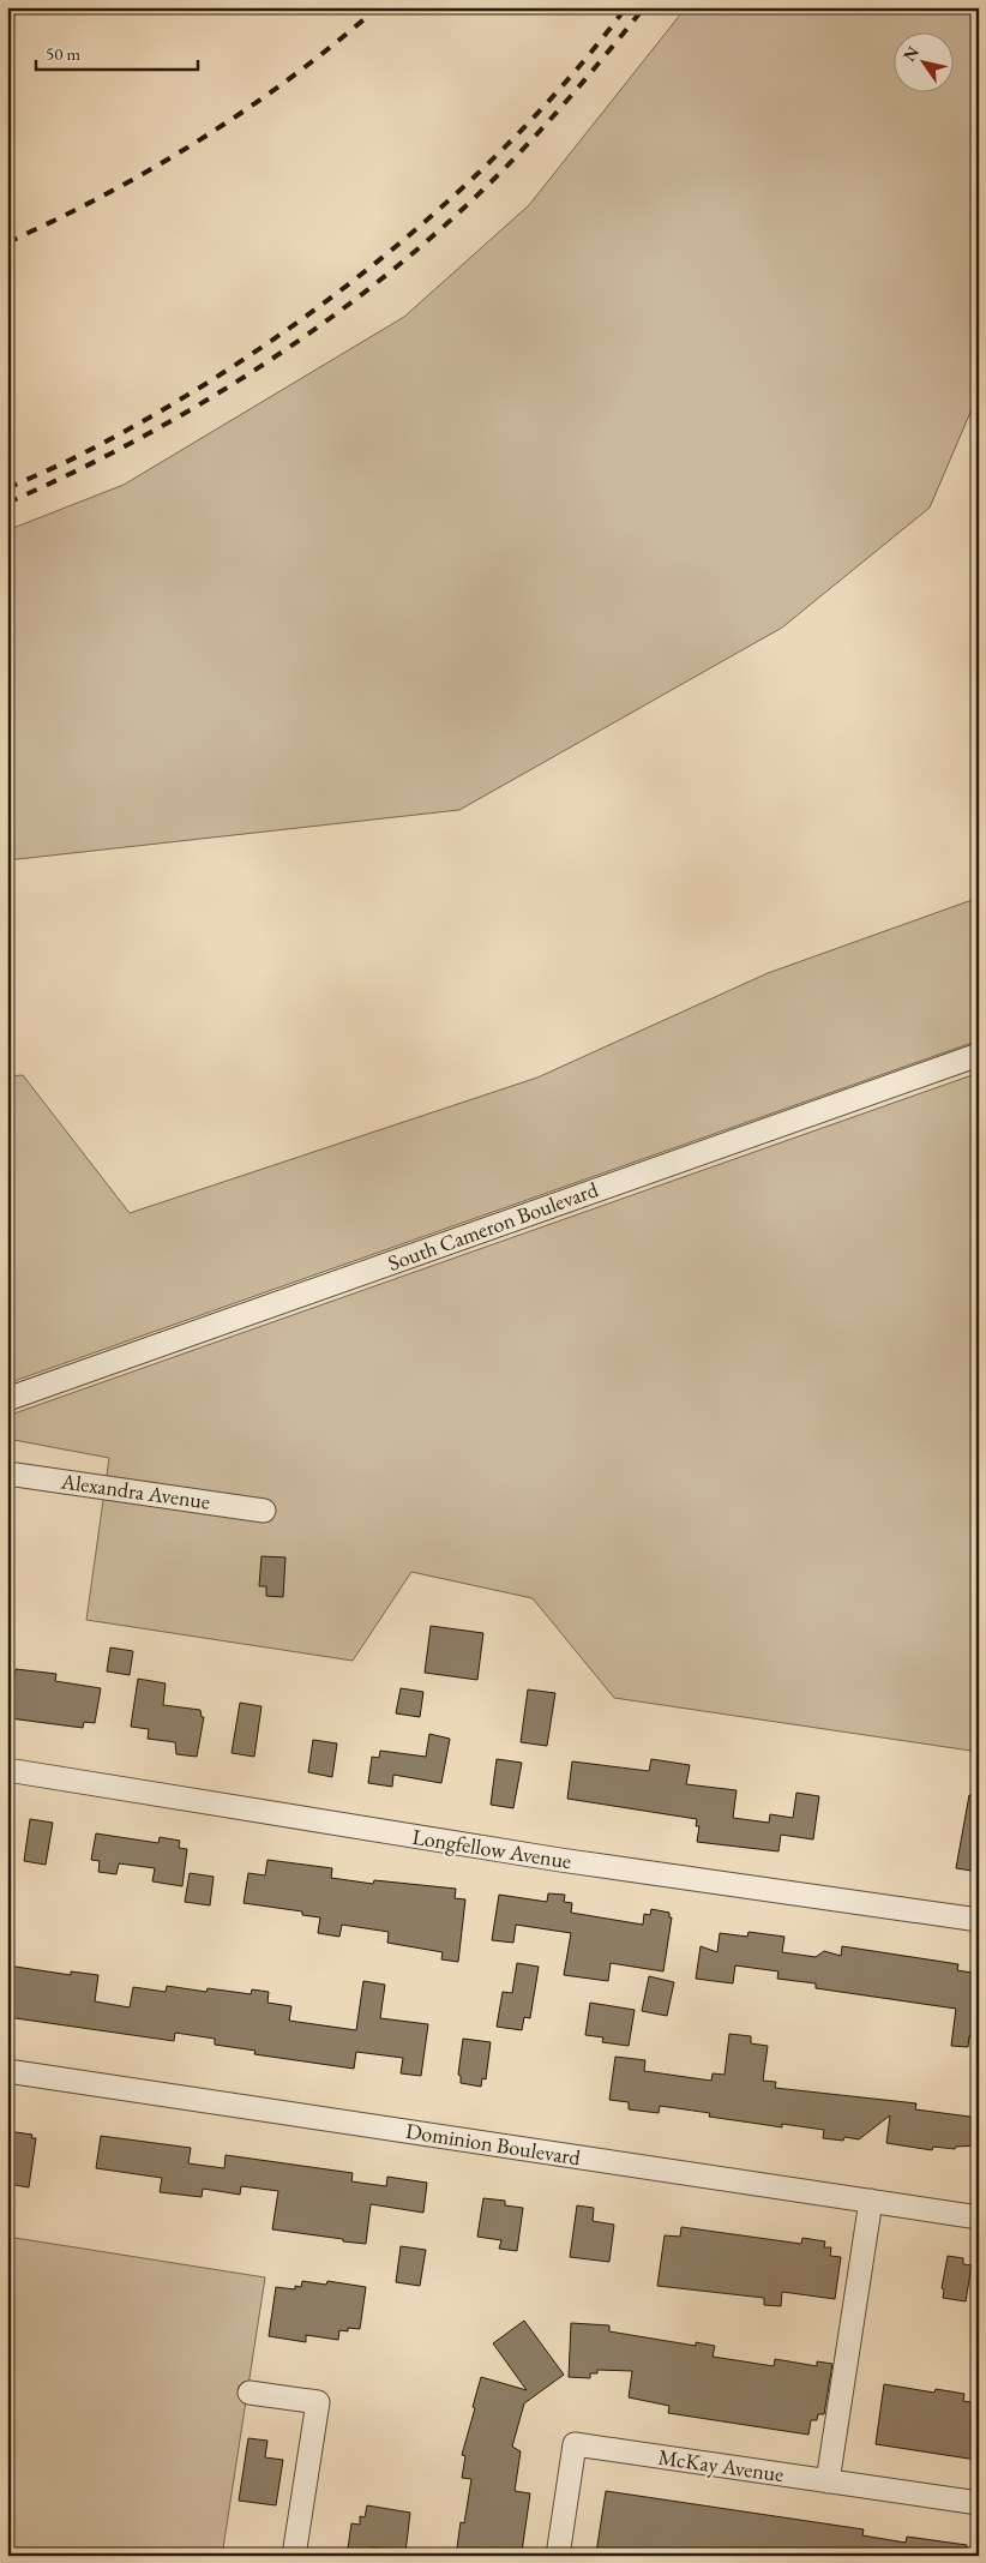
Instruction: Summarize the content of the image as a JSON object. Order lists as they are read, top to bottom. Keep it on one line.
{"streets":{"street":["South Cameron Boulevard","Alexandra Avenue","Longfellow Avenue","Dominion Boulevard","McKay Avenue"]},"scale_bar":"50 m","north":"top left"}
